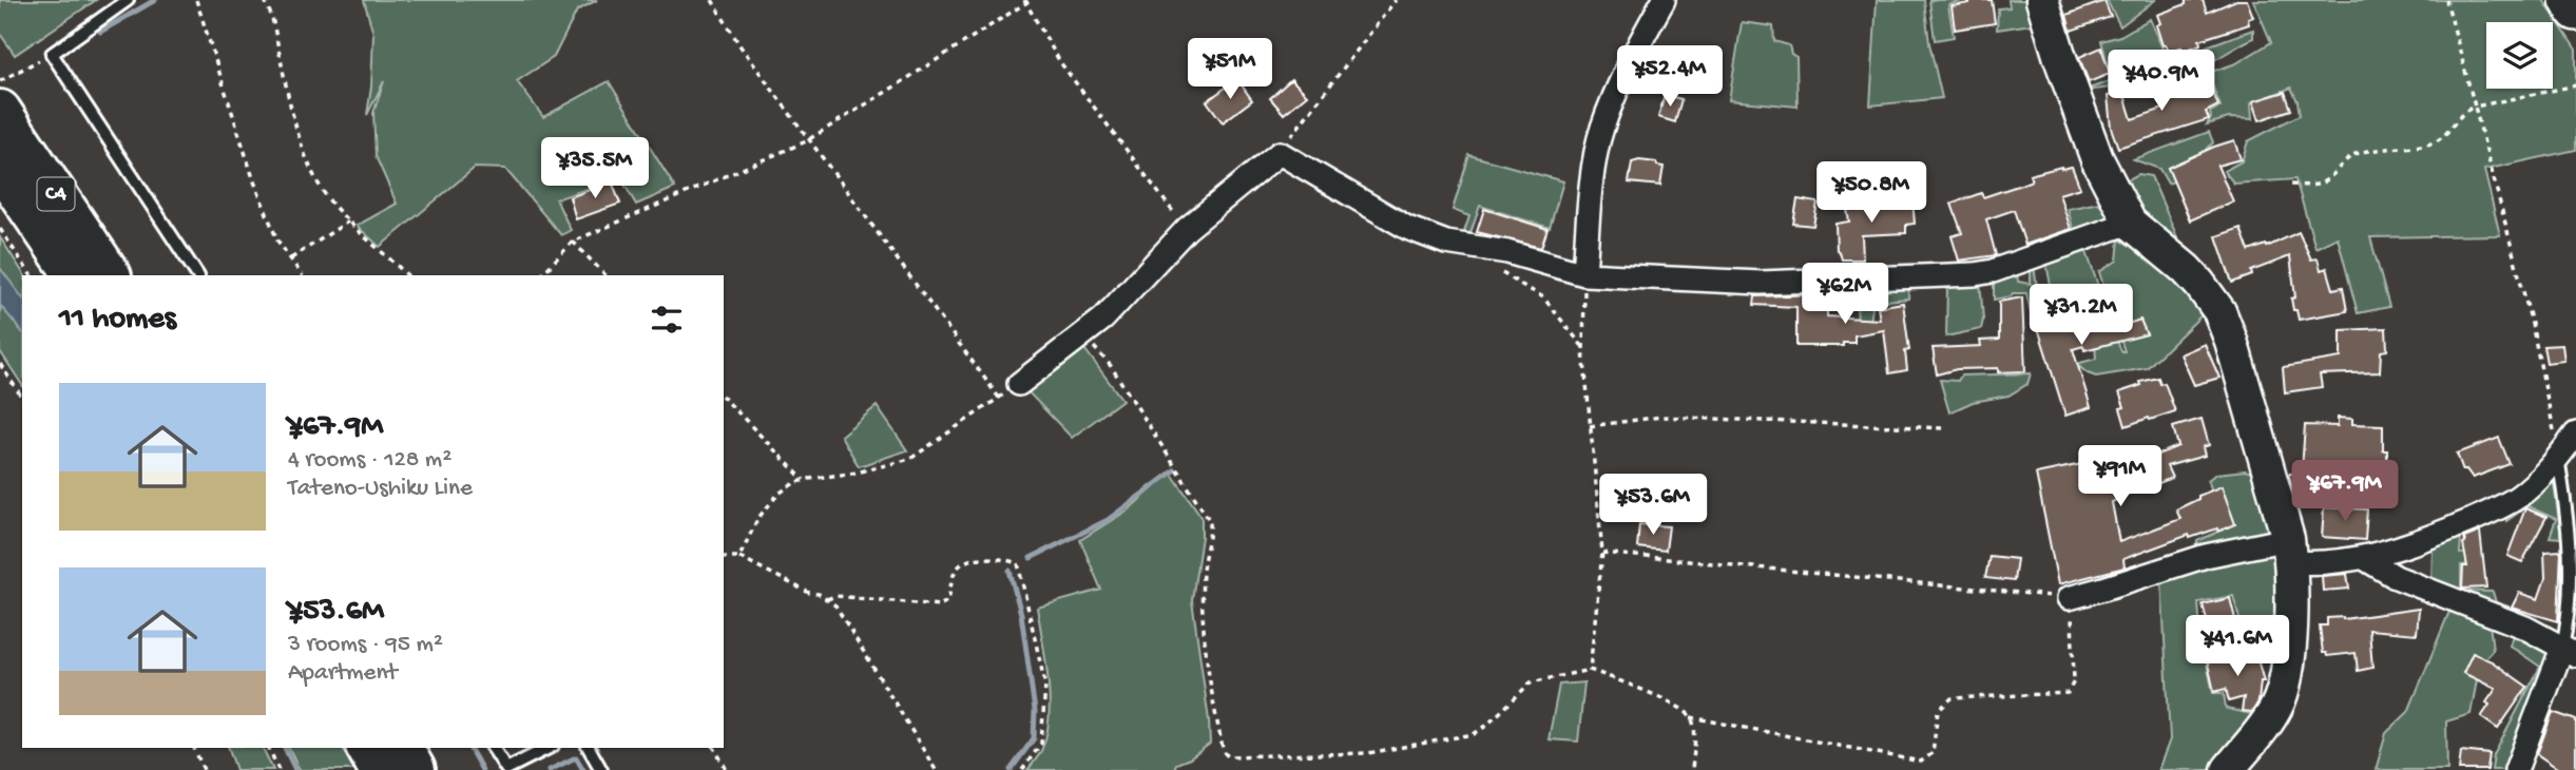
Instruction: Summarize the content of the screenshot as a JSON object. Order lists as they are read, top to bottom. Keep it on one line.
{"streets":{"highway":["C4"]},"page":{"price":["¥51M","¥52.4M","¥40.9M","¥35.5M","¥50.8M","¥62M","¥31.2M","¥91M","¥67.9M","¥53.6M","¥41.6M"],"heading":"11 homes","list":[{"name":"¥67.9M","note":"4 rooms · 128 m² · Tateno-Ushiku Line"},{"name":"¥53.6M","note":"3 rooms · 95 m² · Apartment"}]}}
